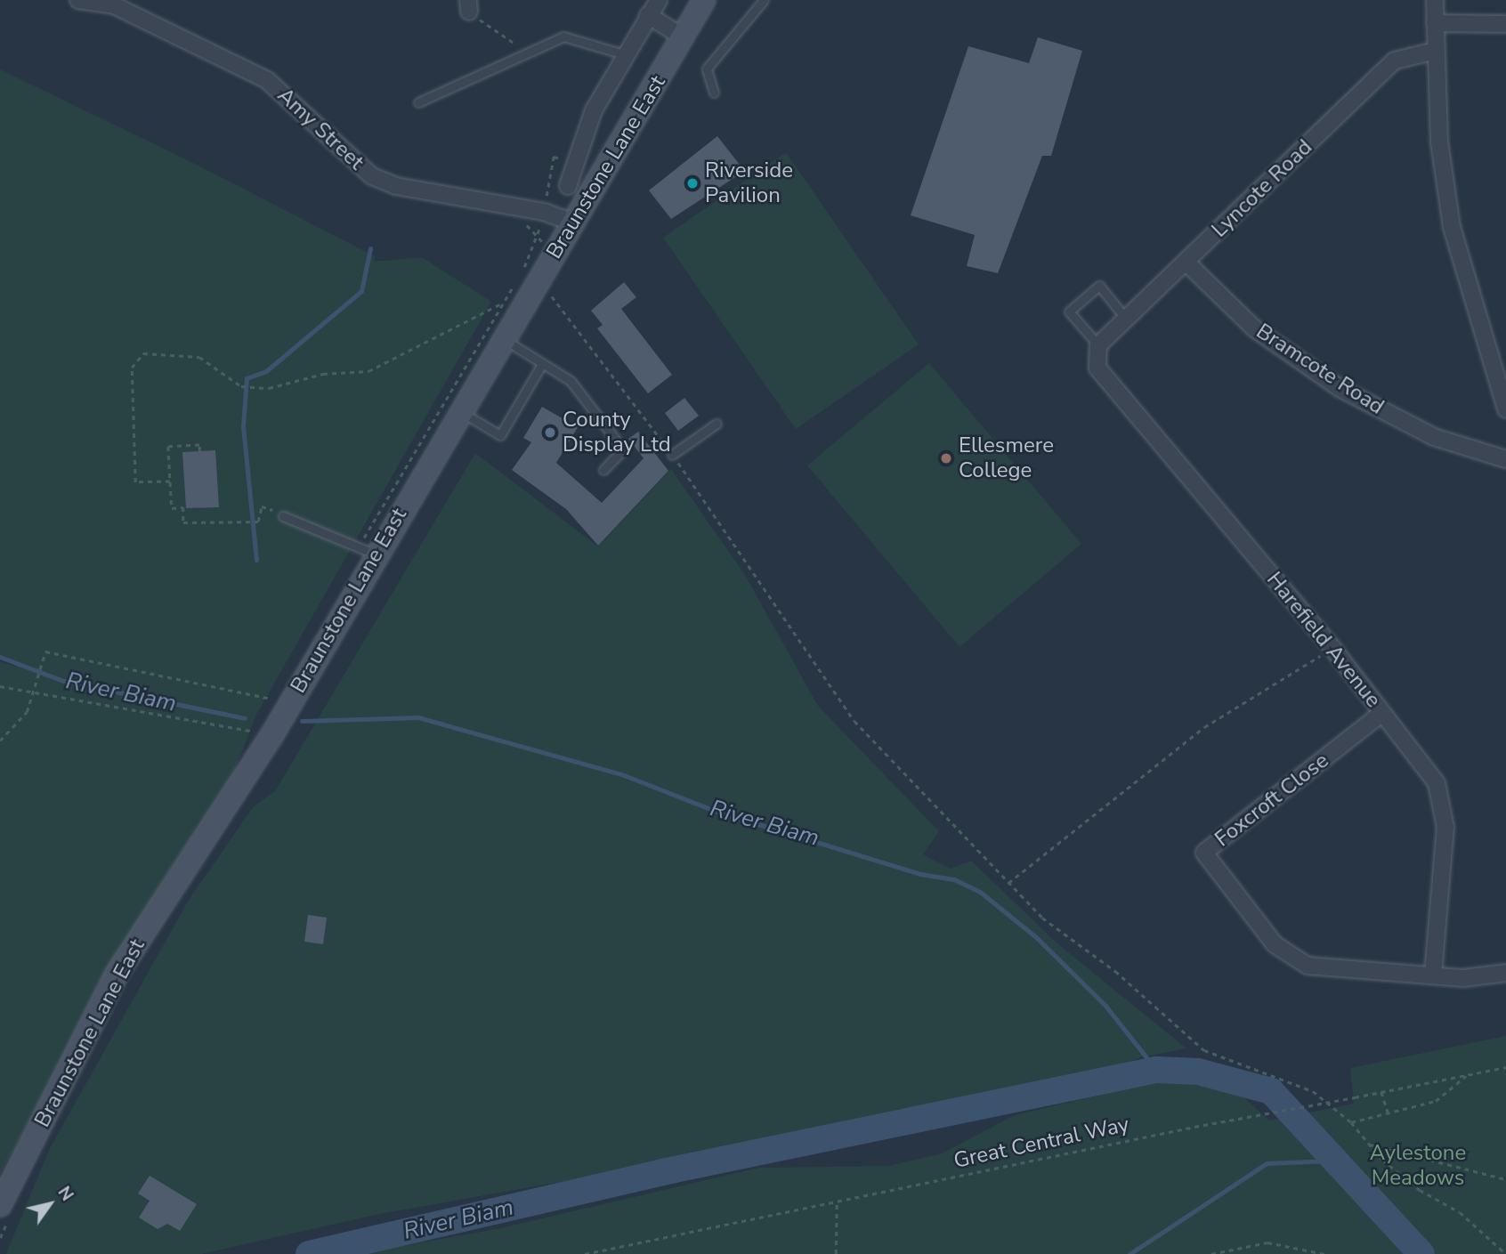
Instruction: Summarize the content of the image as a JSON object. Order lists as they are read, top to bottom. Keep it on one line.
{"streets":{"street":["Amy Street","Braunstone Lane East","Lyncote Road","Bramcote Road","Harefield Avenue","Foxcroft Close"],"path":["Great Central Way"]},"crossings":[["Amy Street","Braunstone Lane East"],["Lyncote Road","Bramcote Road"],["Lyncote Road","Harefield Avenue"],["Harefield Avenue","Foxcroft Close"]],"water":["River Biam"],"parks":["Aylestone Meadows"],"places":["Riverside Pavilion","County Display Ltd","Ellesmere College"],"north":"top right"}
